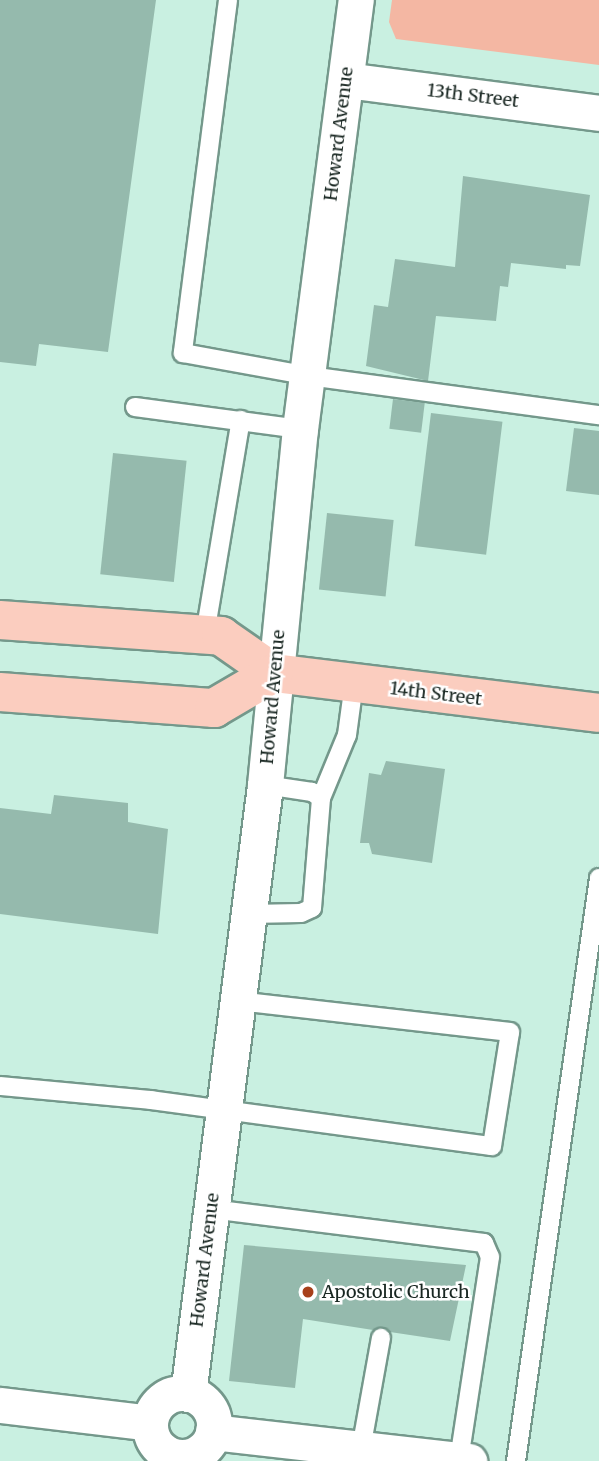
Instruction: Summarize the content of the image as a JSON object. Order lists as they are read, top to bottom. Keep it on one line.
{"streets":{"main road":["14th Street"],"street":["13th Street","Howard Avenue"]},"crossings":[["13th Street","Howard Avenue"],["Howard Avenue","14th Street"]],"places":["Apostolic Church"]}
